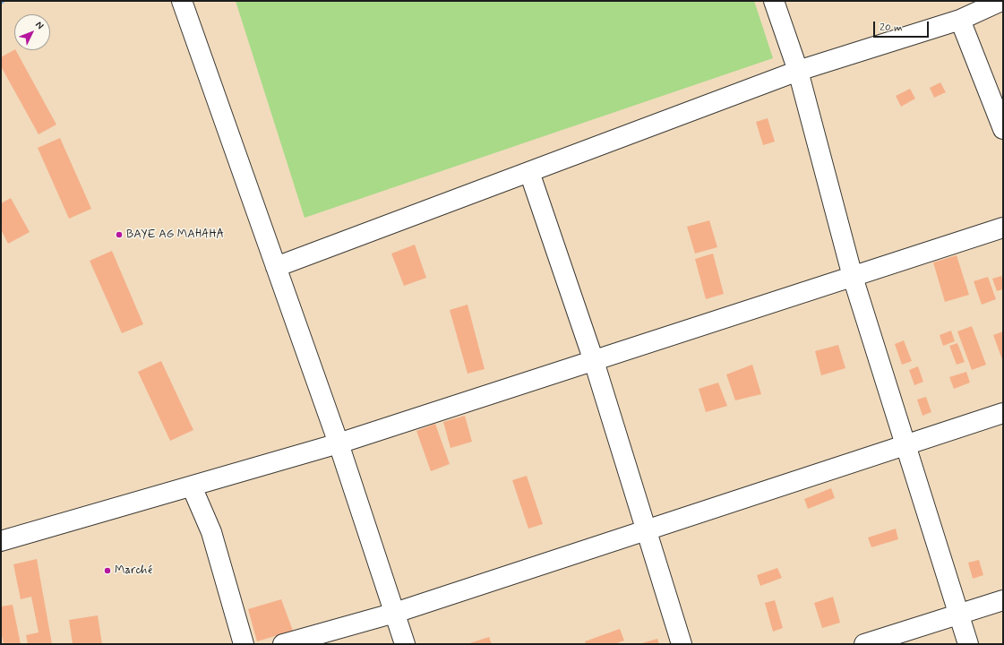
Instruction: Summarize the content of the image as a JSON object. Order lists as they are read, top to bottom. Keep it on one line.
{"places":["BAYE AG MAHAHA","Marché"],"scale_bar":"20 m","north":"top right"}
